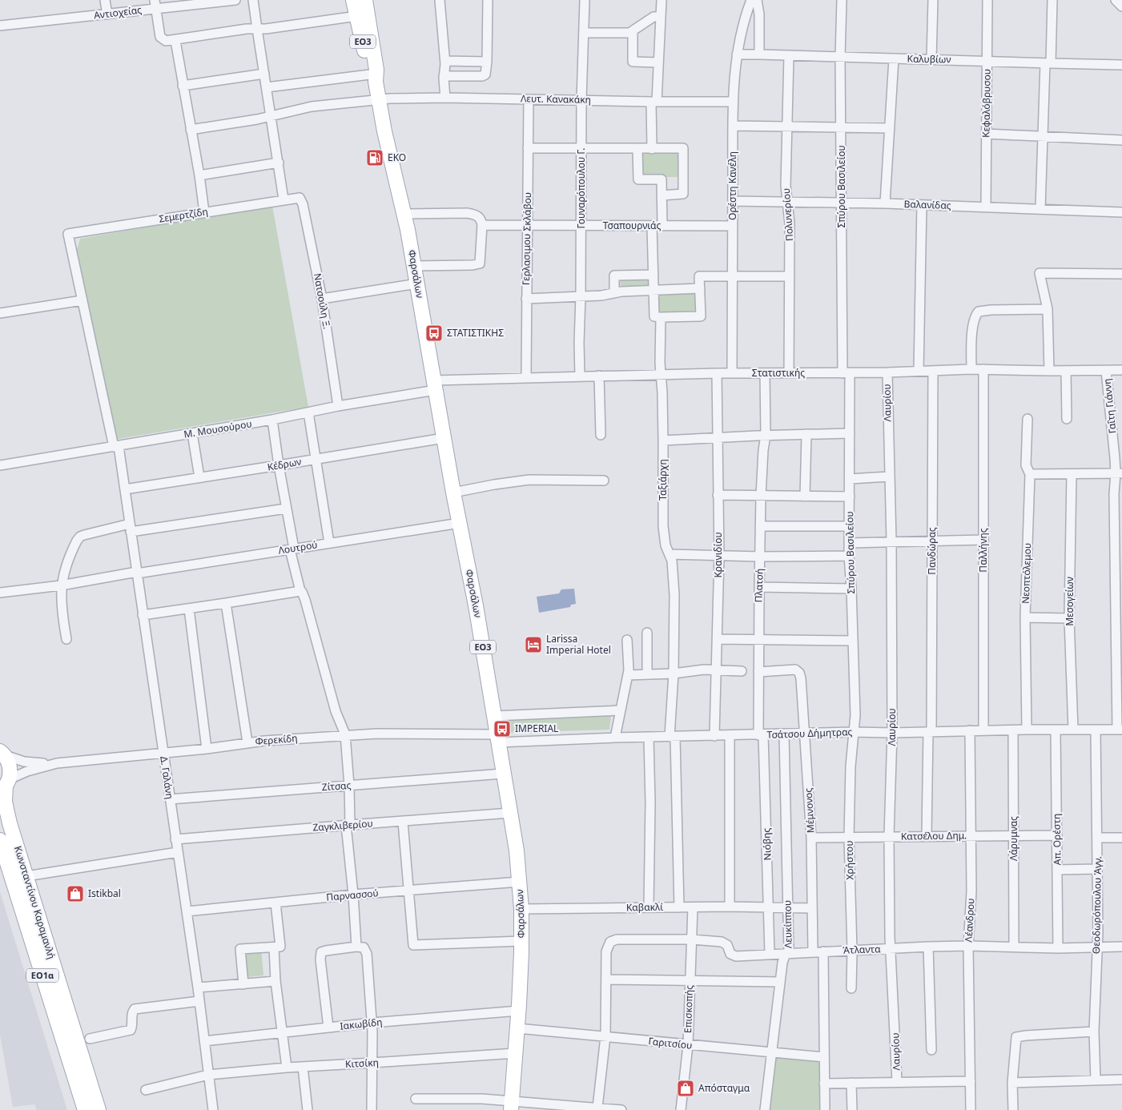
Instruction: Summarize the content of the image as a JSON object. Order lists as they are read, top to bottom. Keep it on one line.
{"streets":{"main road":["ΕΟ3","Φαρσάλων","Κωνσταντίνου Καραμανλή","ΕΟ1α"],"street":["Αντιοχείας","Καλυβίων","Λευτ. Κανακάκη","Κεφαλόβρυσου","Ορέστη Κανέλη","Σπύρου Βασιλείου","Γουναρόπουλου Γ.","Βαλανίδας","Πολυνερίου","Σεμερτζίδη","Τσαπουρνιάς","Γερλασιμου Σκλάβου","Νατσούλη Ξ.","Στατιστικής","Λαυρίου","Γαΐτη Γιάννη","Μ. Μουσούρου","Κέδρων","Ταξιάρχη","Λουτρού","Παλλήνης","Πανδώρας","Κρανιδίου","Νεοπτόλεμου","Πλατσή","Μεσογείων","Τσάτσου Δήμητρας","Φερεκίδη","Δ. Γαλάνη","Ζίτσας","Μέμνονος","Ζαγκλιβερίου","Κατσέλου Δημ.","Λάρυμνας","Απ. Ορέστη","Νιόβης","Χρήστου","Παρνασσού","Θεοδωρόπουλου Άγγ.","Καβακλί","Λέανδρου","Λευκίππου","Άτλαντα","Επισκοπής","Ιακωβίδη","Γαριτσίου","Κιτσίκη"]},"crossings":[["Καλυβίων","Κεφαλόβρυσου"],["Καλυβίων","Ορέστη Κανέλη"],["Καλυβίων","Σπύρου Βασιλείου"],["Καλυβίων","Πολυνερίου"],["Λευτ. Κανακάκη","Ορέστη Κανέλη"],["Λευτ. Κανακάκη","Γουναρόπουλου Γ."],["Λευτ. Κανακάκη","Γερλασιμου Σκλάβου"],["Λευτ. Κανακάκη","Φαρσάλων"],["Κεφαλόβρυσου","Βαλανίδας"],["Ορέστη Κανέλη","Βαλανίδας"],["Ορέστη Κανέλη","Τσαπουρνιάς"],["Ορέστη Κανέλη","Στατιστικής"],["Σπύρου Βασιλείου","Βαλανίδας"],["Σπύρου Βασιλείου","Στατιστικής"],["Σπύρου Βασιλείου","Τσάτσου Δήμητρας"],["Σπύρου Βασιλείου","Χρήστου"],["Γουναρόπουλου Γ.","Τσαπουρνιάς"],["Γουναρόπουλου Γ.","Στατιστικής"],["Βαλανίδας","Πολυνερίου"],["Πολυνερίου","Στατιστικής"],["Σεμερτζίδη","Νατσούλη Ξ."],["Σεμερτζίδη","Δ. Γαλάνη"],["Τσαπουρνιάς","Γερλασιμου Σκλάβου"],["Τσαπουρνιάς","Ταξιάρχη"],["Γερλασιμου Σκλάβου","Στατιστικής"],["Φαρσάλων","Στατιστικής"],["Φαρσάλων","Μ. Μουσούρου"],["Φαρσάλων","Κέδρων"],["Φαρσάλων","Λουτρού"],["Φαρσάλων","Τσάτσου Δήμητρας"],["Φαρσάλων","Φερεκίδη"],["Φαρσάλων","Ζίτσας"],["Φαρσάλων","Ζαγκλιβερίου"],["Φαρσάλων","Παρνασσού"],["Φαρσάλων","Καβακλί"],["Φαρσάλων","Ιακωβίδη"],["Φαρσάλων","Γαριτσίου"],["Φαρσάλων","Κιτσίκη"],["Νατσούλη Ξ.","Μ. Μουσούρου"],["Στατιστικής","Λαυρίου"],["Στατιστικής","Γαΐτη Γιάννη"],["Στατιστικής","Μ. Μουσούρου"],["Στατιστικής","Ταξιάρχη"],["Στατιστικής","Παλλήνης"],["Στατιστικής","Πανδώρας"],["Στατιστικής","Κρανιδίου"],["Στατιστικής","Πλατσή"],["Λαυρίου","Τσάτσου Δήμητρας"],["Λαυρίου","Κατσέλου Δημ."],["Λαυρίου","Άτλαντα"],["Γαΐτη Γιάννη","Τσάτσου Δήμητρας"],["Μ. Μουσούρου","Δ. Γαλάνη"],["Κέδρων","Δ. Γαλάνη"],["Ταξιάρχη","Τσάτσου Δήμητρας"],["Ταξιάρχη","Καβακλί"],["Λουτρού","Δ. Γαλάνη"],["Παλλήνης","Τσάτσου Δήμητρας"],["Πανδώρας","Τσάτσου Δήμητρας"],["Πανδώρας","Κατσέλου Δημ."],["Κρανιδίου","Τσάτσου Δήμητρας"],["Νεοπτόλεμου","Τσάτσου Δήμητρας"],["Πλατσή","Τσάτσου Δήμητρας"],["Πλατσή","Μέμνονος"],["Πλατσή","Νιόβης"],["Μεσογείων","Τσάτσου Δήμητρας"],["Τσάτσου Δήμητρας","Φερεκίδη"],["Τσάτσου Δήμητρας","Μέμνονος"],["Τσάτσου Δήμητρας","Λάρυμνας"],["Τσάτσου Δήμητρας","Απ. Ορέστη"],["Τσάτσου Δήμητρας","Νιόβης"],["Τσάτσου Δήμητρας","Χρήστου"],["Τσάτσου Δήμητρας","Θεοδωρόπουλου Άγγ."],["Τσάτσου Δήμητρας","Λέανδρου"],["Τσάτσου Δήμητρας","Λευκίππου"],["Φερεκίδη","Δ. Γαλάνη"],["Φερεκίδη","Κωνσταντίνου Καραμανλή"],["Φερεκίδη","ΕΟ1α"],["Δ. Γαλάνη","Ζίτσας"],["Δ. Γαλάνη","Ζαγκλιβερίου"],["Δ. Γαλάνη","Παρνασσού"],["Δ. Γαλάνη","Ιακωβίδη"],["Δ. Γαλάνη","Κιτσίκη"],["Μέμνονος","Κατσέλου Δημ."],["Μέμνονος","Καβακλί"],["Μέμνονος","Άτλαντα"],["Κατσέλου Δημ.","Λάρυμνας"],["Κατσέλου Δημ.","Απ. Ορέστη"],["Κατσέλου Δημ.","Χρήστου"],["Κατσέλου Δημ.","Λέανδρου"],["Λάρυμνας","Άτλαντα"],["Απ. Ορέστη","Άτλαντα"],["Νιόβης","Καβακλί"],["Νιόβης","Άτλαντα"],["Χρήστου","Άτλαντα"],["Κωνσταντίνου Καραμανλή","ΕΟ1α"],["Θεοδωρόπουλου Άγγ.","Άτλαντα"],["Καβακλί","Λευκίππου"],["Καβακλί","Επισκοπής"],["Λέανδρου","Άτλαντα"],["Λευκίππου","Άτλαντα"],["Λευκίππου","Γαριτσίου"],["Άτλαντα","Επισκοπής"],["Επισκοπής","Γαριτσίου"]],"places":{"fuel station":["EKO"],"bus stop":["ΣΤΑΤΙΣΤΙΚΗΣ","IMPERIAL"],"hotel":["Larissa Imperial Hotel"],"shop":["Istikbal","Απόσταγμα"]}}
